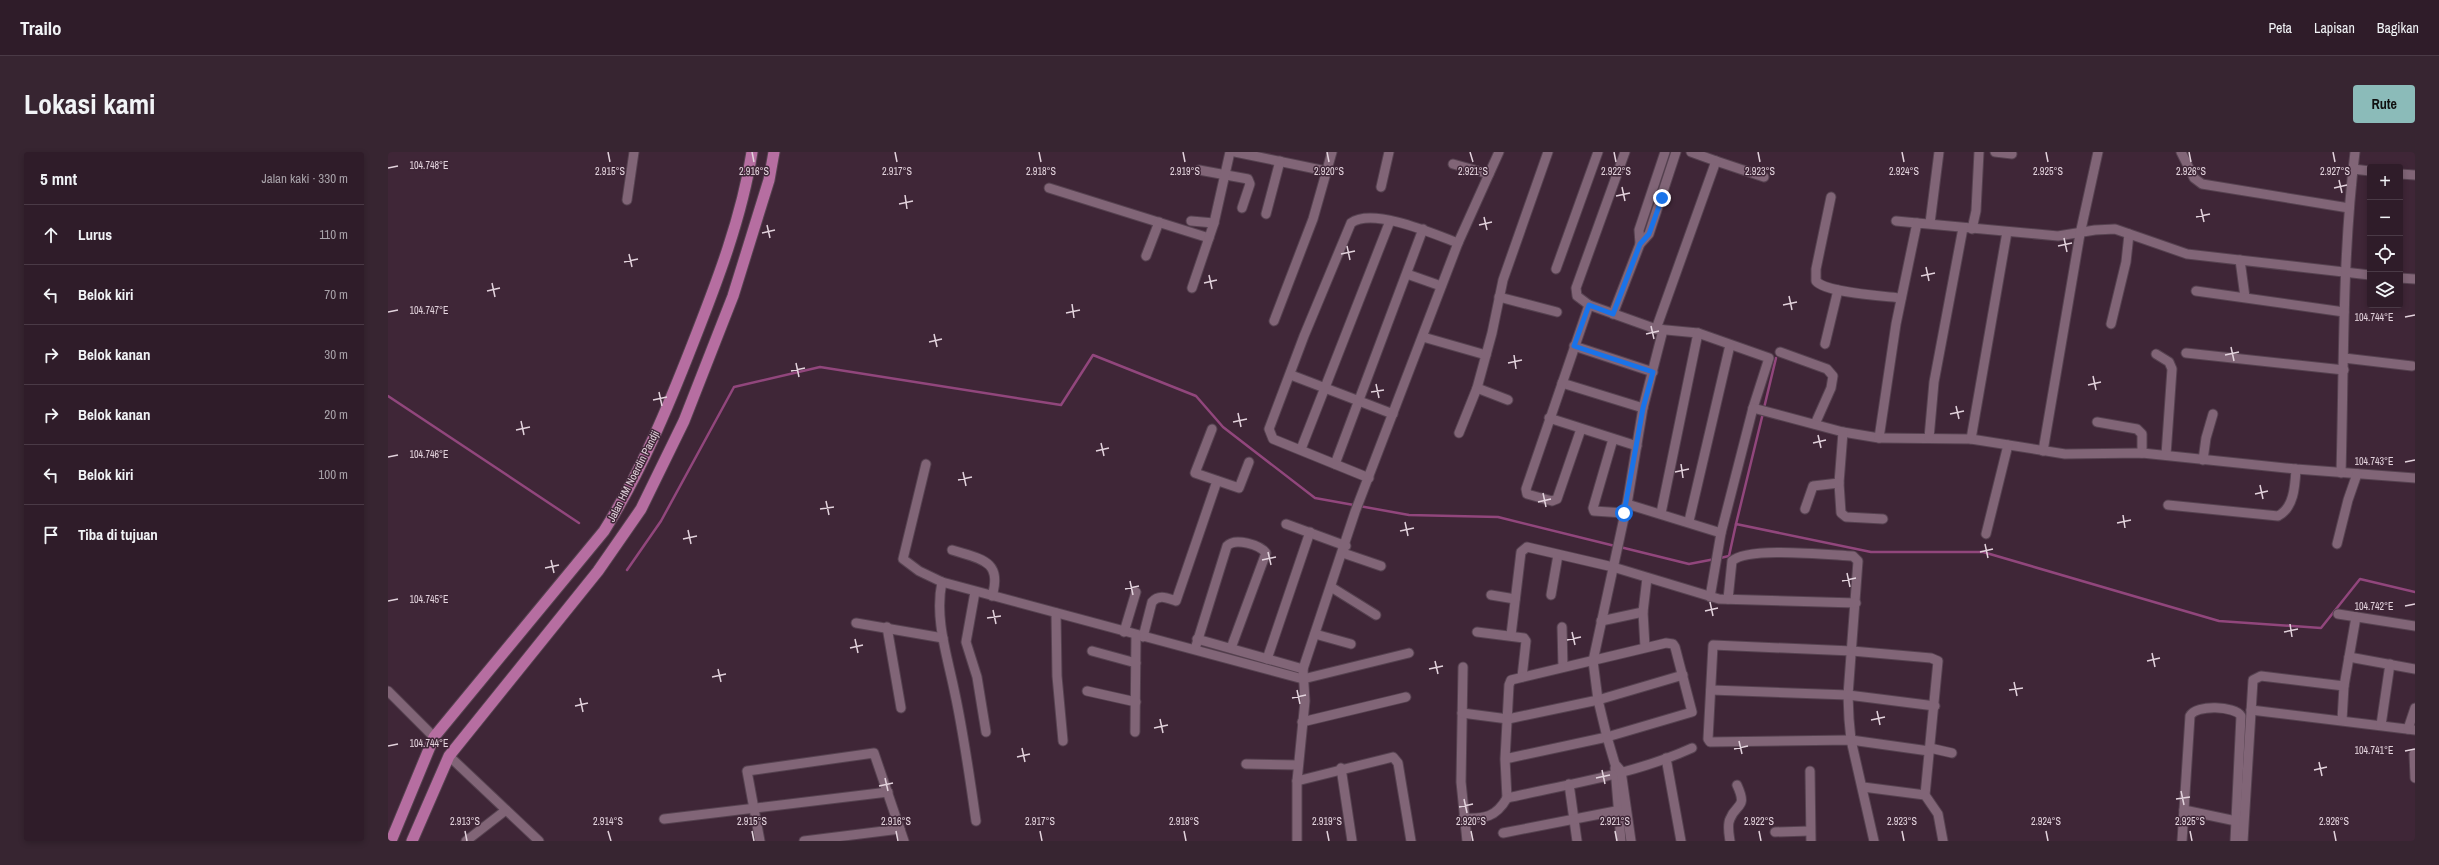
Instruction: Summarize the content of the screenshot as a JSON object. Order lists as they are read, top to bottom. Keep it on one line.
{"streets":{"main road":["Jalan HM Noerdin Pandji"]},"page":{"header":"Trailo","nav":["Peta","Lapisan","Bagikan"],"title":"Lokasi kami","buttons":"Rute","heading":["5 mnt","Jalan kaki · 330 m"],"map_buttons":["+","−"],"list":[["Lurus","110 m"],["Belok kiri","70 m"],["Belok kanan","30 m"],["Belok kanan","20 m"],["Belok kiri","100 m"],"Tiba di tujuan"]},"coordinates":["104.748°E","2.915°S","2.916°S","2.917°S","2.918°S","2.919°S","2.920°S","2.921°S","2.922°S","2.923°S","2.924°S","2.925°S","2.926°S","2.927°S","104.747°E","104.744°E","104.746°E","104.743°E","104.745°E","104.742°E","104.741°E","2.913°S","2.914°S"]}
